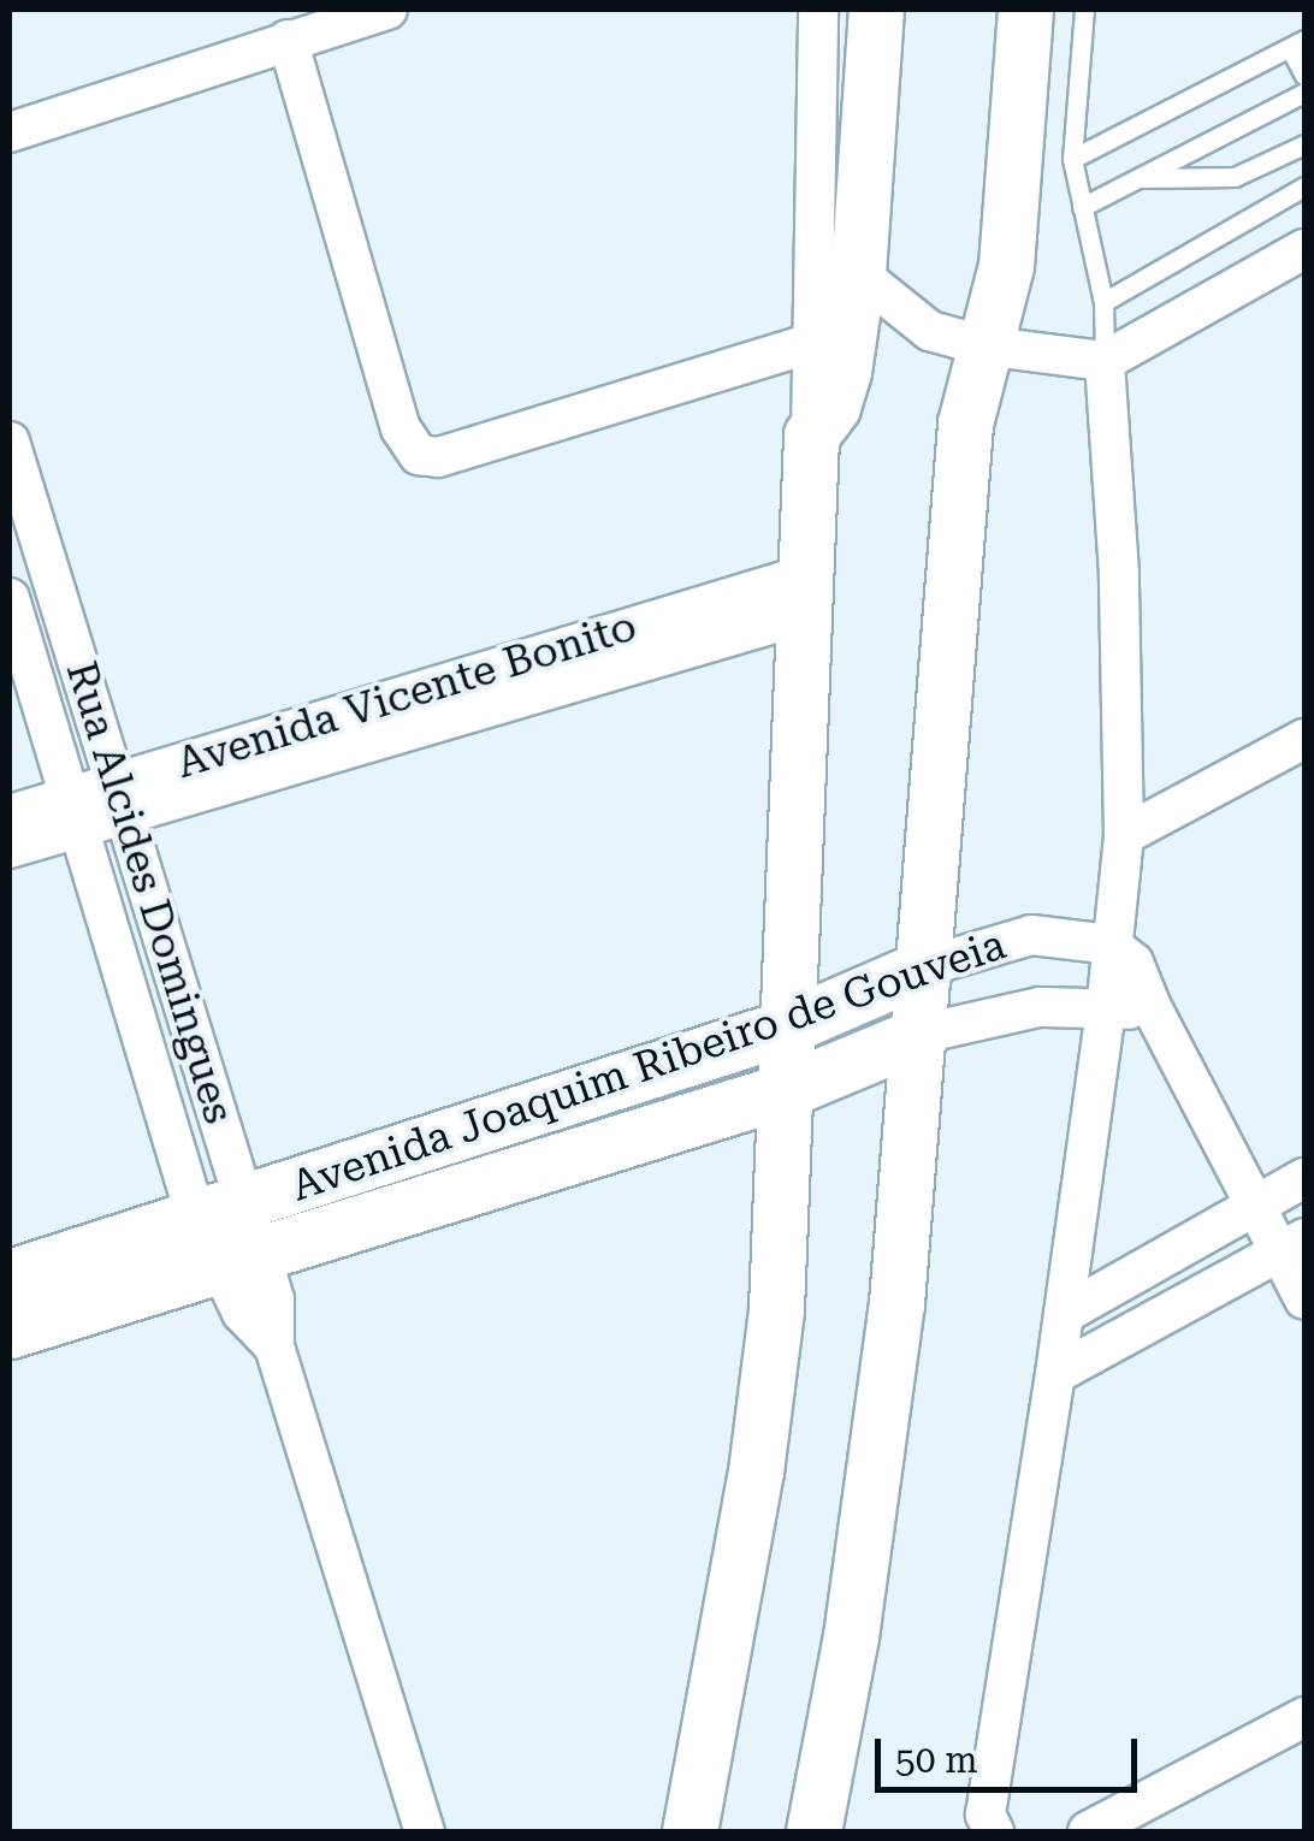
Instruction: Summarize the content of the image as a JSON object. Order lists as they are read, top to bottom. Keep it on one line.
{"streets":{"main road":["Avenida Joaquim Ribeiro de Gouveia"],"street":["Avenida Vicente Bonito","Rua Alcides Domingues"]},"crossings":[["Avenida Vicente Bonito","Rua Alcides Domingues"],["Rua Alcides Domingues","Avenida Joaquim Ribeiro de Gouveia"]],"scale_bar":"50 m"}
